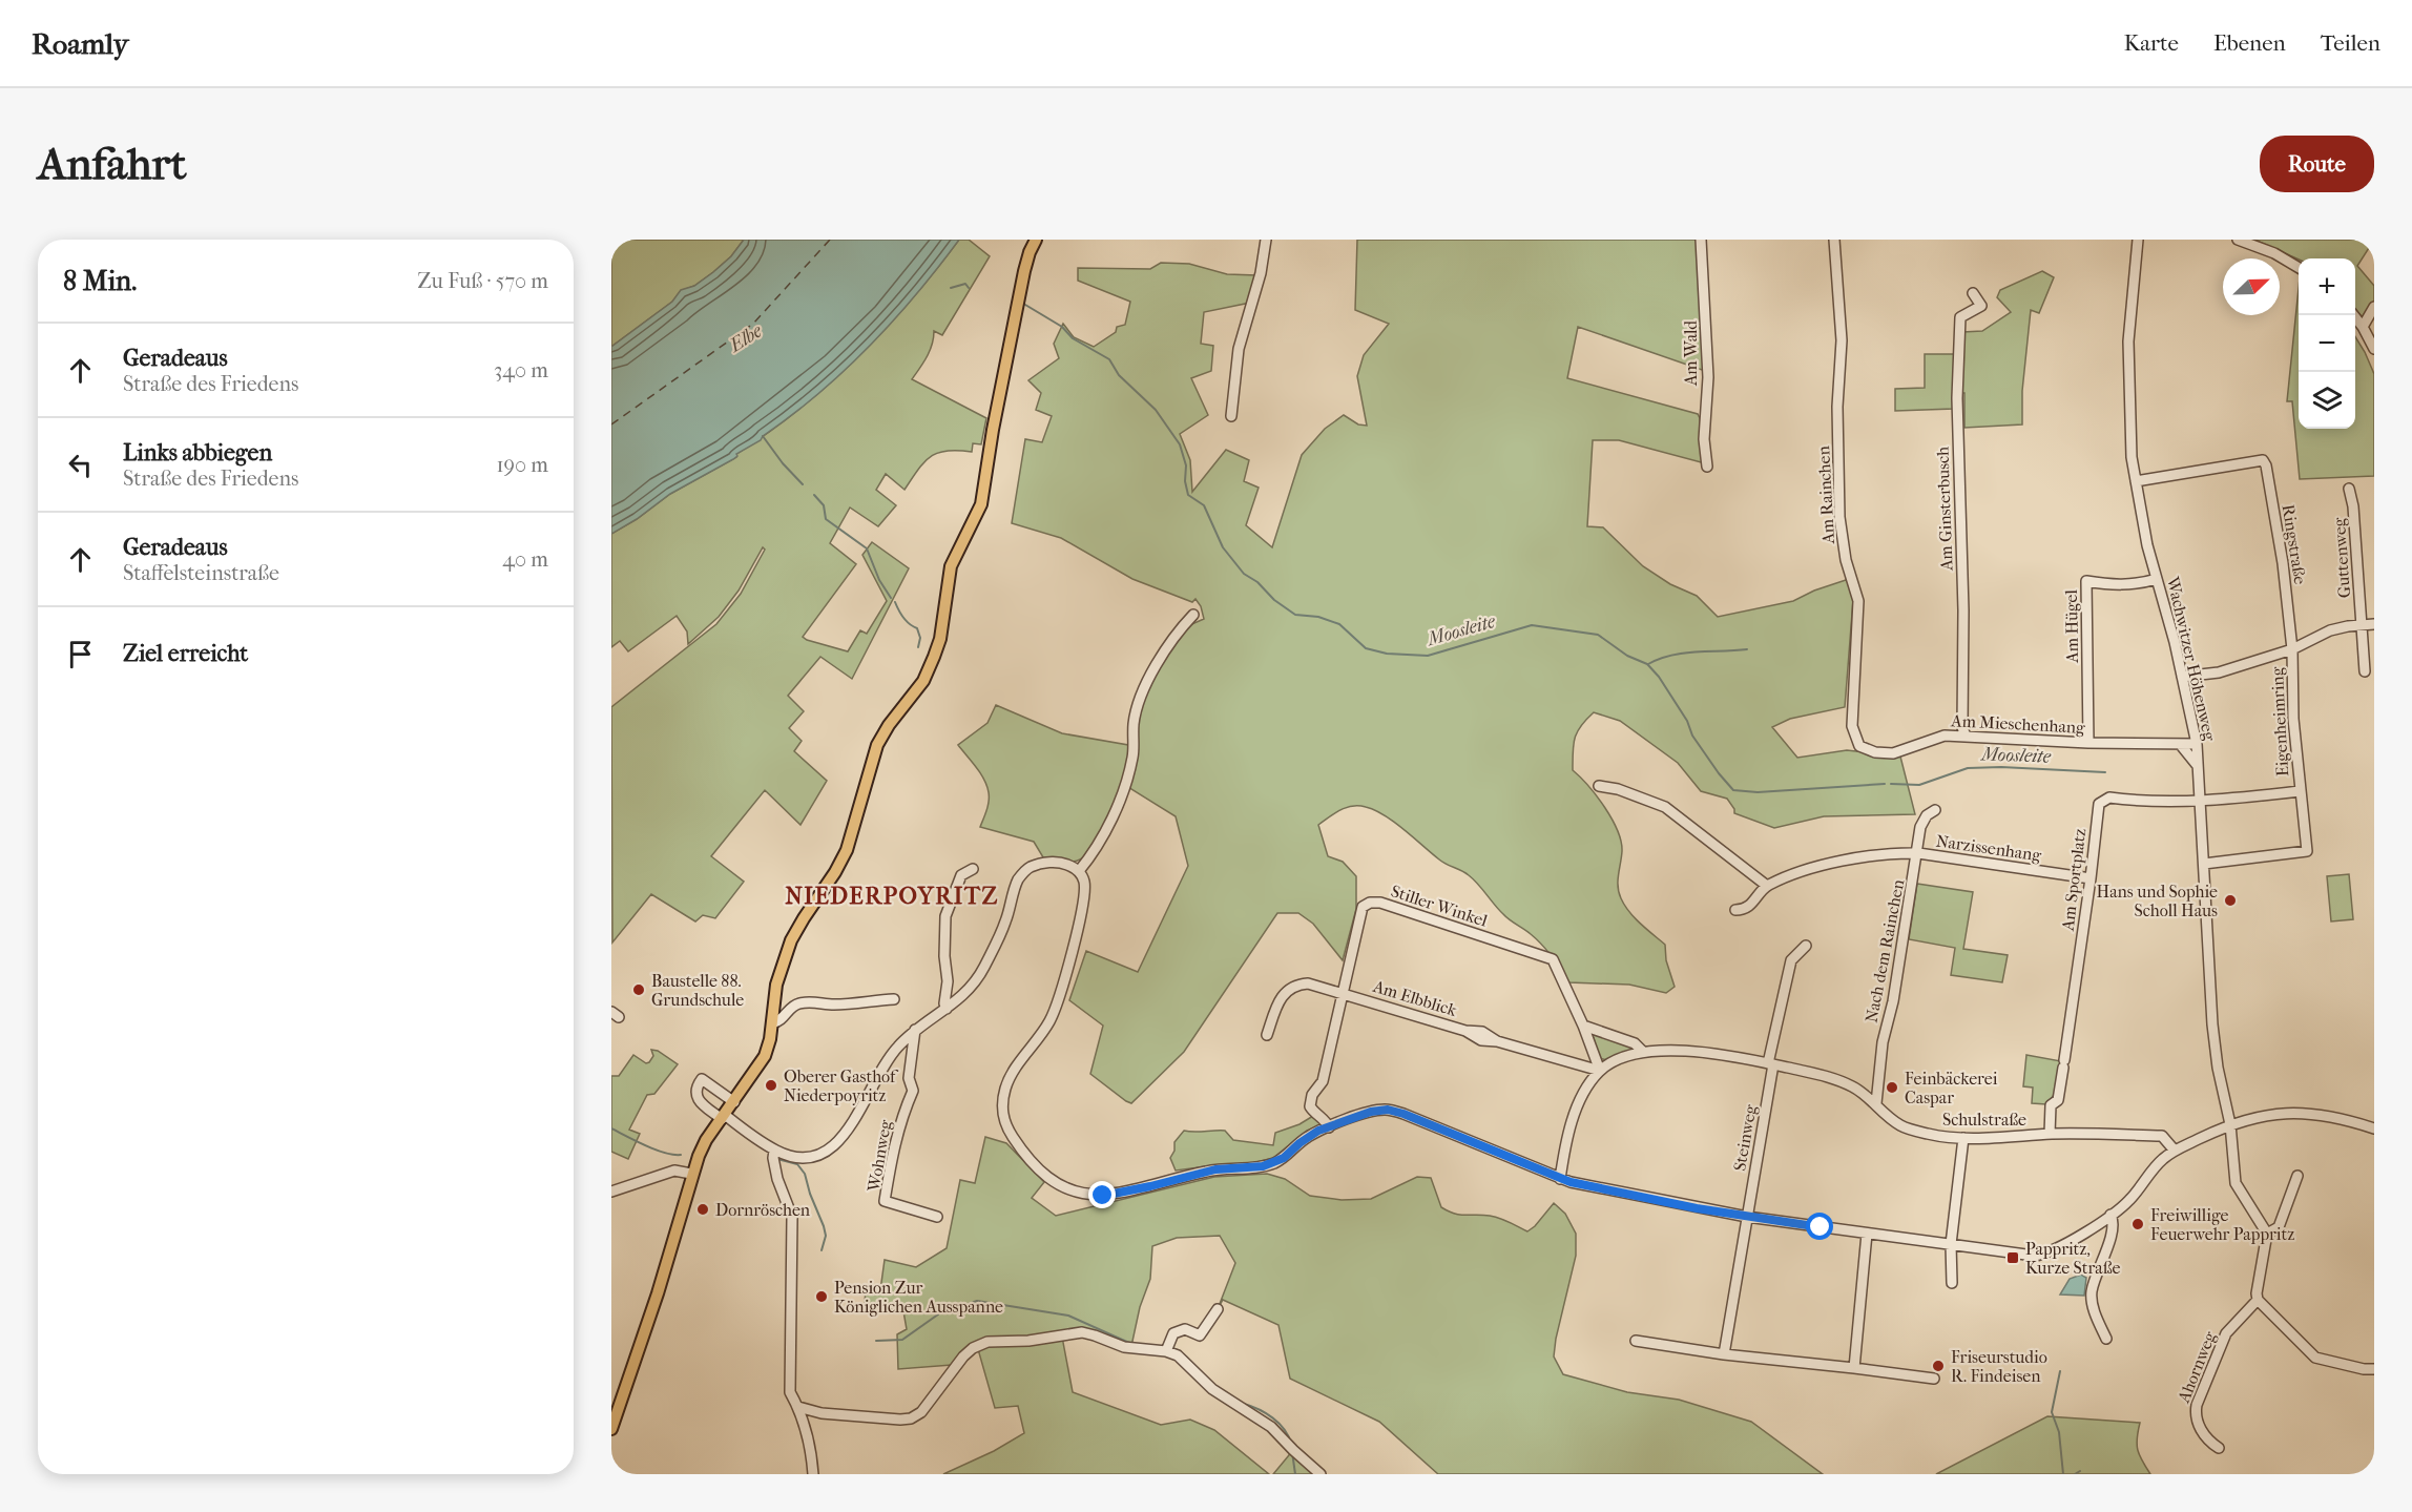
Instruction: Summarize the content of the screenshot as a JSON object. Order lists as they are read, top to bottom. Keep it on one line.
{"streets":{"street":["Am Wald","Am Rainchen","Am Ginsterbusch","Ringstraße","Guttenweg","Am Hügel","Wachwitzer Höhenweg","Eigenheimring","Am Mieschenhang","Narzissenhang","Am Sportplatz","Stiller Winkel","Nach dem Rainchen","Am Elbblick","Schulstraße","Steinweg","Wohnweg","Ahornweg"]},"crossings":[["Am Rainchen","Am Mieschenhang"],["Am Ginsterbusch","Am Mieschenhang"],["Ringstraße","Wachwitzer Höhenweg"],["Ringstraße","Eigenheimring"],["Am Hügel","Wachwitzer Höhenweg"],["Am Hügel","Am Mieschenhang"],["Wachwitzer Höhenweg","Eigenheimring"],["Wachwitzer Höhenweg","Am Mieschenhang"],["Wachwitzer Höhenweg","Am Sportplatz"],["Eigenheimring","Am Sportplatz"],["Narzissenhang","Am Sportplatz"],["Narzissenhang","Nach dem Rainchen"],["Am Sportplatz","Schulstraße"],["Stiller Winkel","Am Elbblick"],["Nach dem Rainchen","Schulstraße"],["Am Elbblick","Schulstraße"],["Schulstraße","Steinweg"]],"districts":["NIEDERPOYRITZ"],"water":["Elbe","Moosleite"],"places":{"other":["Hans und Sophie Scholl Haus","Baustelle 88. Grundschule","Oberer Gasthof Niederpoyritz","Feinbäckerei Caspar","Dornröschen","Freiwillige Feuerwehr Pappritz","Pension Zur Königlichen Ausspanne","Friseurstudio R. Findeisen"],"transit":["Pappritz, Kurze Straße"]},"north":"top right","page":{"header":"Roamly","nav":["Karte","Ebenen","Teilen"],"buttons":"Route","title":"Anfahrt","heading":["8 Min.","Zu Fuß · 570 m"],"map_buttons":["+","−"],"list":[["Geradeaus","Straße des Friedens","340 m"],["Links abbiegen","Straße des Friedens","190 m"],["Geradeaus","Staffelsteinstraße","40 m"],"Ziel erreicht"]}}
